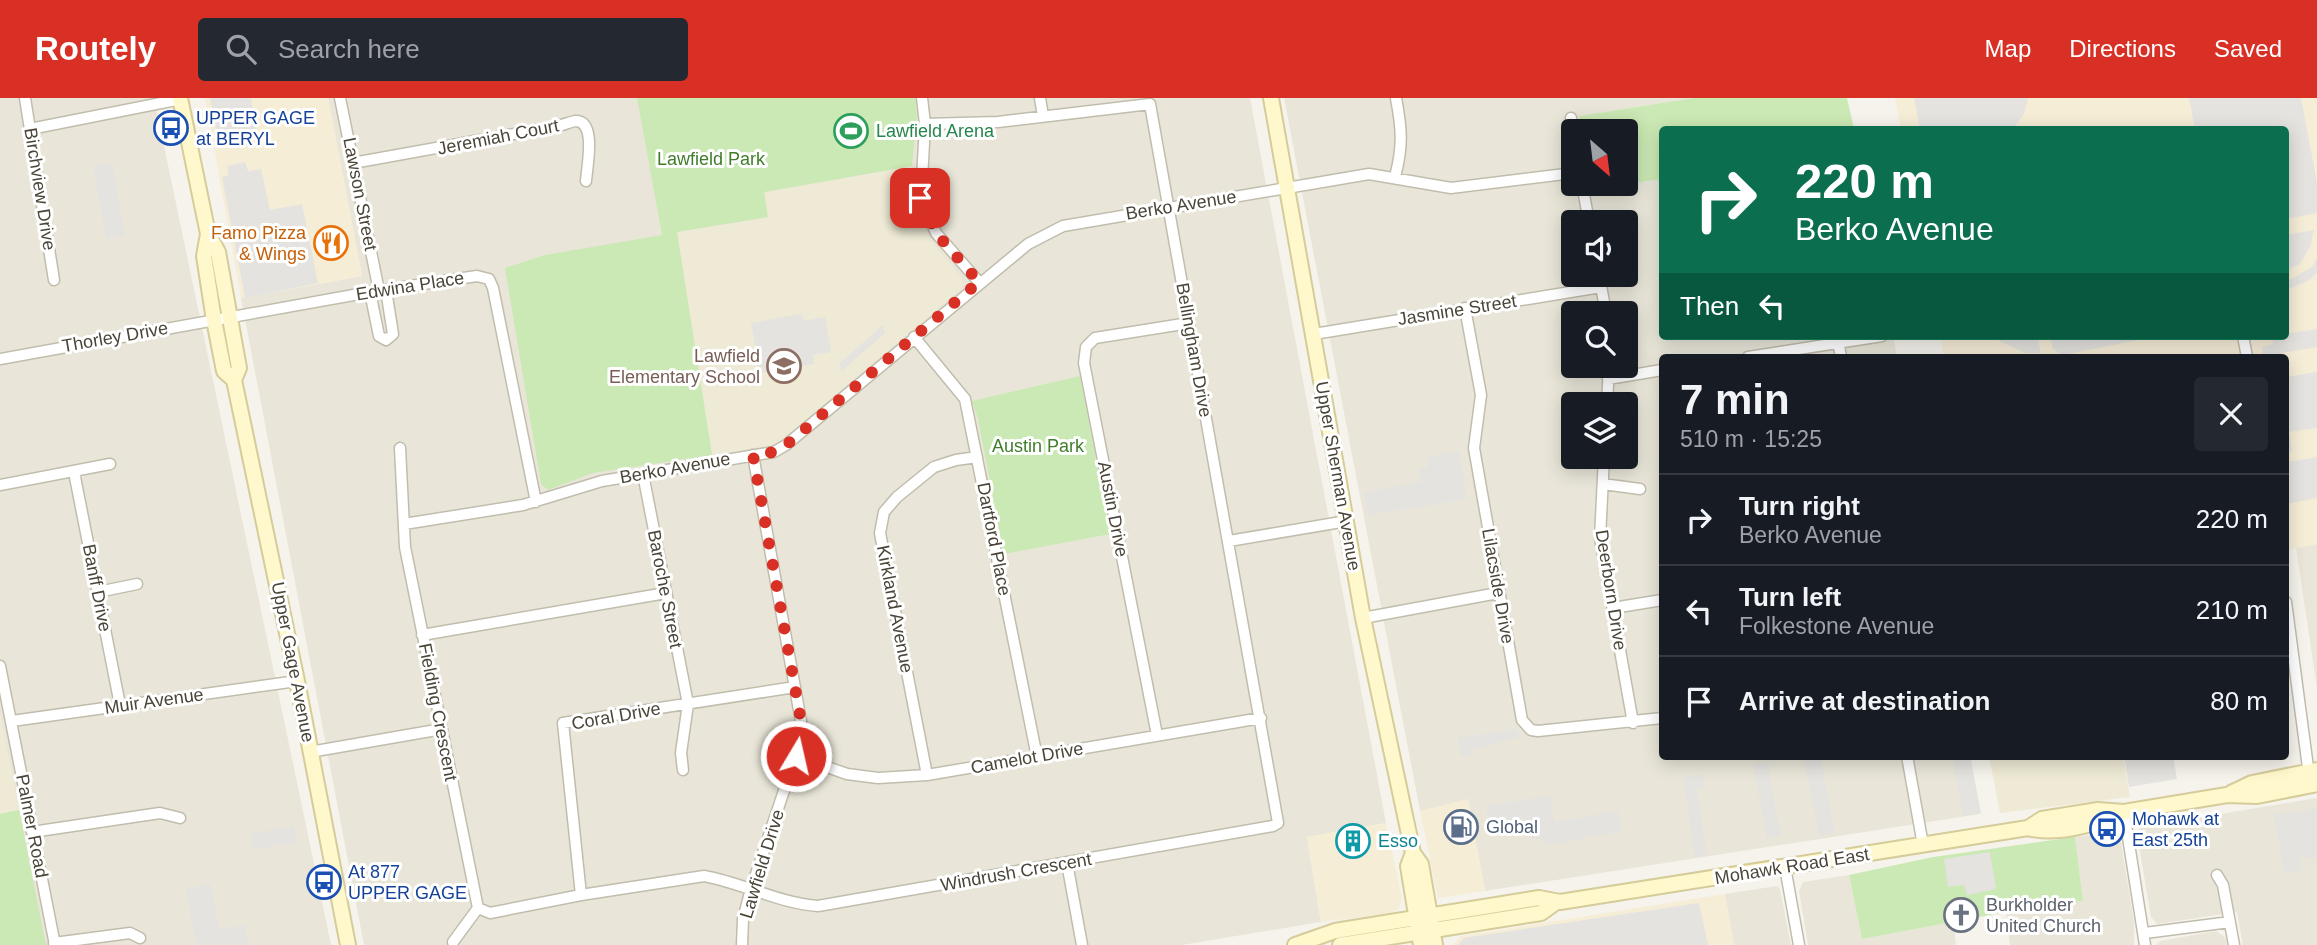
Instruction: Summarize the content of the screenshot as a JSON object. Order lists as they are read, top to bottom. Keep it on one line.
{"streets":{"main road":["Upper Sherman Avenue","Upper Gage Avenue","Mohawk Road East"],"street":["Jeremiah Court","Birchview Drive","Lawson Street","Berko Avenue","Edwina Place","Jasmine Street","Thorley Drive","Bellingham Drive","Austin Drive","Dartford Place","Lilacside Drive","Banff Drive","Baroche Street","Deerborn Drive","Kirkland Avenue","Muir Avenue","Fielding Crescent","Coral Drive","Camelot Drive","Palmer Road","Lawfield Drive","Windrush Crescent"]},"crossings":[["Jeremiah Court","Lawson Street"],["Lawson Street","Edwina Place"],["Berko Avenue","Edwina Place"],["Berko Avenue","Bellingham Drive"],["Berko Avenue","Upper Sherman Avenue"],["Berko Avenue","Dartford Place"],["Berko Avenue","Baroche Street"],["Berko Avenue","Lawfield Drive"],["Edwina Place","Thorley Drive"],["Edwina Place","Upper Gage Avenue"],["Jasmine Street","Upper Sherman Avenue"],["Jasmine Street","Lilacside Drive"],["Thorley Drive","Upper Gage Avenue"],["Bellingham Drive","Austin Drive"],["Bellingham Drive","Camelot Drive"],["Bellingham Drive","Windrush Crescent"],["Upper Sherman Avenue","Mohawk Road East"],["Austin Drive","Camelot Drive"],["Dartford Place","Kirkland Avenue"],["Dartford Place","Camelot Drive"],["Lilacside Drive","Deerborn Drive"],["Banff Drive","Muir Avenue"],["Baroche Street","Fielding Crescent"],["Baroche Street","Coral Drive"],["Kirkland Avenue","Camelot Drive"],["Upper Gage Avenue","Muir Avenue"],["Muir Avenue","Palmer Road"],["Coral Drive","Lawfield Drive"],["Camelot Drive","Lawfield Drive"],["Lawfield Drive","Windrush Crescent"]],"parks":["Lawfield Park","Austin Park"],"places":{"bus stop":["UPPER GAGE at BERYL","Mohawk at East 25th","At 877 UPPER GAGE"],"sports":["Lawfield Arena"],"restaurant":["Famo Pizza & Wings"],"school or university":["Lawfield Elementary School"],"fuel station":["Global"],"building":["Esso"],"church":["Burkholder United Church"]},"north":"bottom right","page":{"header":"Routely","search":"Search here","nav":["Map","Directions","Saved"],"turn":["220 m","Berko Avenue"],"then":"Then","heading":["7 min","510 m · 15:25"],"list":[{"name":"Turn right","note":"Berko Avenue","value":"220 m"},{"name":"Turn left","note":"Folkestone Avenue","value":"210 m"},{"name":"Arrive at destination","value":"80 m"}]}}
